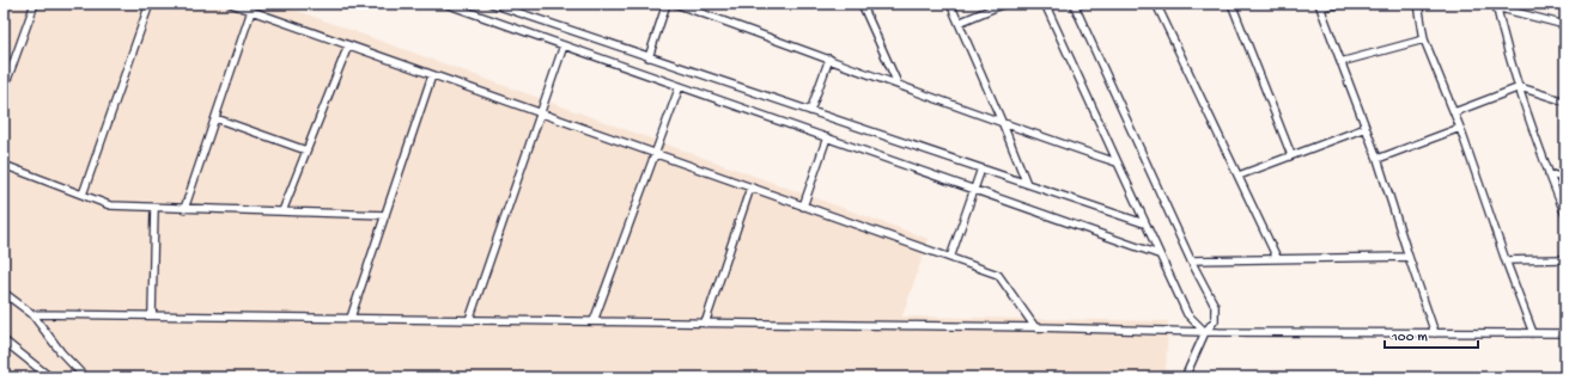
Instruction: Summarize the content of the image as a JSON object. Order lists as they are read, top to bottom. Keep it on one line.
{"scale_bar":"100 m"}
